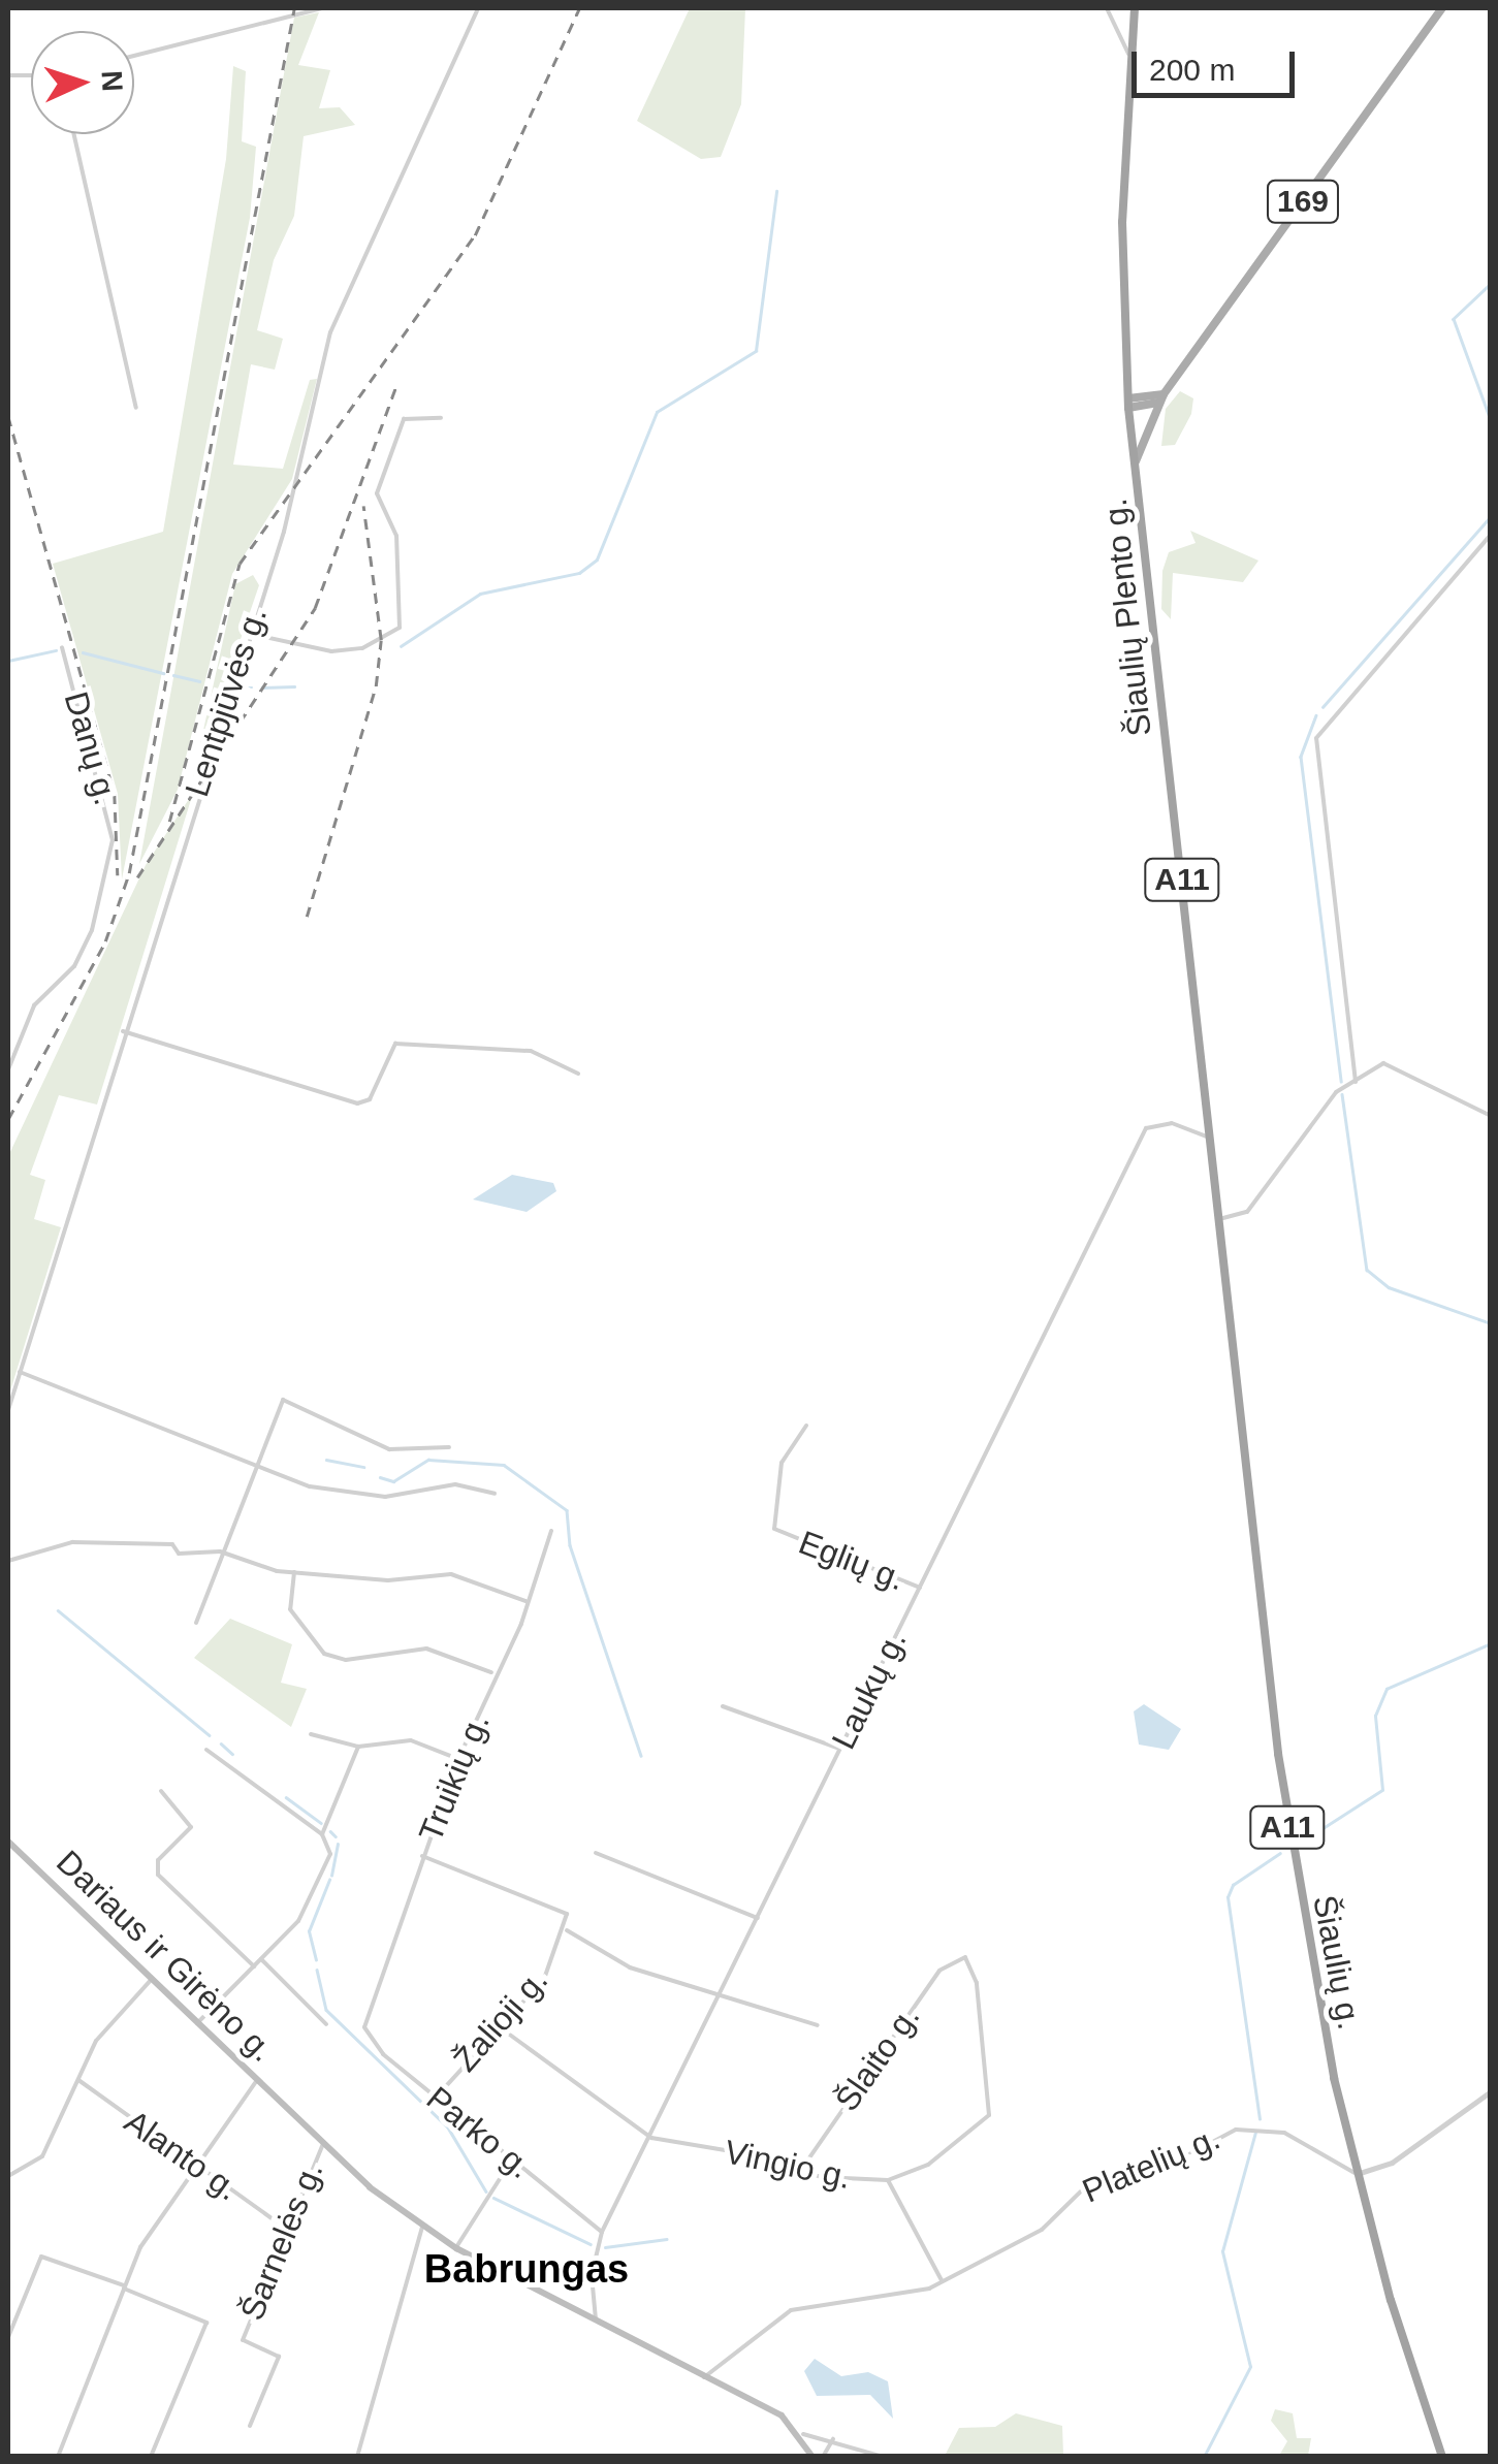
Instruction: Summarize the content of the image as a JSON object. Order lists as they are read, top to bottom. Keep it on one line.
{"streets":{"highway":["Šiaulių Plento g.","A11","Šiaulių g."],"main road":["169","Dariaus ir Girėno g."],"street":["Lentpjūvės g.","Danų g.","Eglių g.","Laukų g.","Truikių g.","Žalioji g.","Šlaito g.","Parko g.","Alanto g.","Vingio g.","Platelių g.","Šarnelės g."]},"crossings":[["Šiaulių Plento g.","Laukų g."],["Šiaulių Plento g.","Šiaulių g."],["Eglių g.","Laukų g."],["Laukų g.","Dariaus ir Girėno g."],["Laukų g.","Parko g."],["Laukų g.","Vingio g."],["Truikių g.","Žalioji g."],["Truikių g.","Parko g."],["Dariaus ir Girėno g.","Platelių g."],["Dariaus ir Girėno g.","Šarnelės g."],["Šiaulių g.","Platelių g."],["Žalioji g.","Parko g."],["Šlaito g.","Vingio g."],["Alanto g.","Šarnelės g."]],"districts":["Babrungas"],"scale_bar":"200 m","north":"right"}
